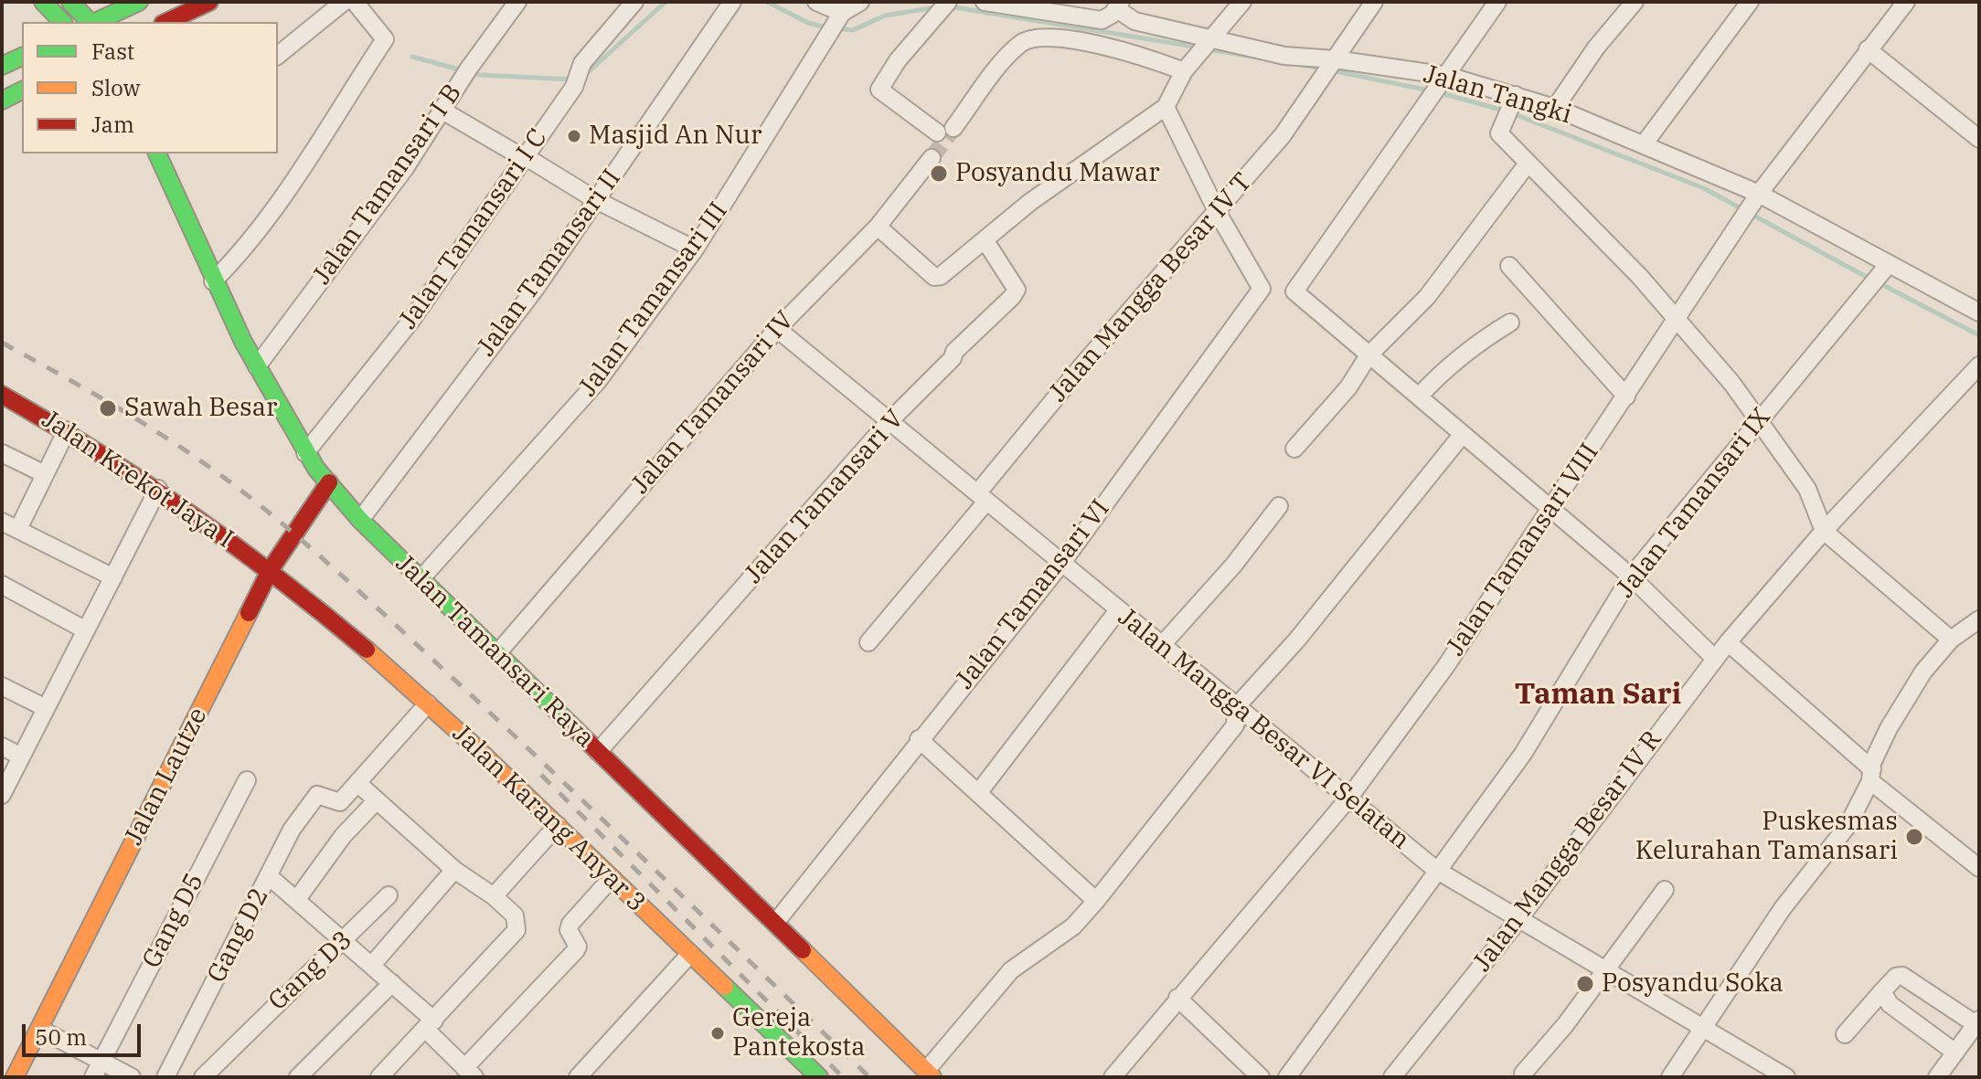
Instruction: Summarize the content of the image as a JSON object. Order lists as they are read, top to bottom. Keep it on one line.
{"streets":{"street":["Jalan Tangki","Jalan Tamansari I B","Jalan Tamansari I C","Jalan Tamansari II","Jalan Mangga Besar IV T","Jalan Tamansari III","Jalan Tamansari IV","Jalan Krekot Jaya I","Jalan Tamansari V","Jalan Tamansari IX","Jalan Tamansari VIII","Jalan Tamansari VI","Jalan Tamansari Raya","Jalan Mangga Besar VI Selatan","Jalan Lautze","Jalan Karang Anyar 3","Jalan Mangga Besar IV R","Gang D5","Gang D2","Gang D3"]},"crossings":[["Jalan Tangki","Jalan Mangga Besar IV T"],["Jalan Tangki","Jalan Tamansari IX"],["Jalan Tangki","Jalan Tamansari VIII"],["Jalan Tamansari I B","Jalan Tamansari Raya"],["Jalan Tamansari I C","Jalan Tamansari Raya"],["Jalan Tamansari II","Jalan Tamansari Raya"],["Jalan Mangga Besar IV T","Jalan Mangga Besar VI Selatan"],["Jalan Tamansari III","Jalan Tamansari Raya"],["Jalan Tamansari IV","Jalan Tamansari Raya"],["Jalan Tamansari IV","Jalan Mangga Besar VI Selatan"],["Jalan Krekot Jaya I","Jalan Lautze"],["Jalan Krekot Jaya I","Jalan Karang Anyar 3"],["Jalan Tamansari V","Jalan Tamansari Raya"],["Jalan Tamansari V","Jalan Mangga Besar VI Selatan"],["Jalan Tamansari IX","Jalan Mangga Besar VI Selatan"],["Jalan Tamansari VIII","Jalan Mangga Besar VI Selatan"],["Jalan Tamansari VI","Jalan Tamansari Raya"],["Jalan Tamansari VI","Jalan Mangga Besar VI Selatan"],["Jalan Tamansari Raya","Jalan Lautze"],["Jalan Mangga Besar VI Selatan","Jalan Mangga Besar IV R"],["Jalan Lautze","Jalan Karang Anyar 3"]],"districts":["Taman Sari"],"places":["Masjid An Nur","Posyandu Mawar","Sawah Besar","Puskesmas Kelurahan Tamansari","Posyandu Soka","Gereja Pantekosta"],"legend":["Fast","Slow","Jam"],"scale_bar":"50 m"}
